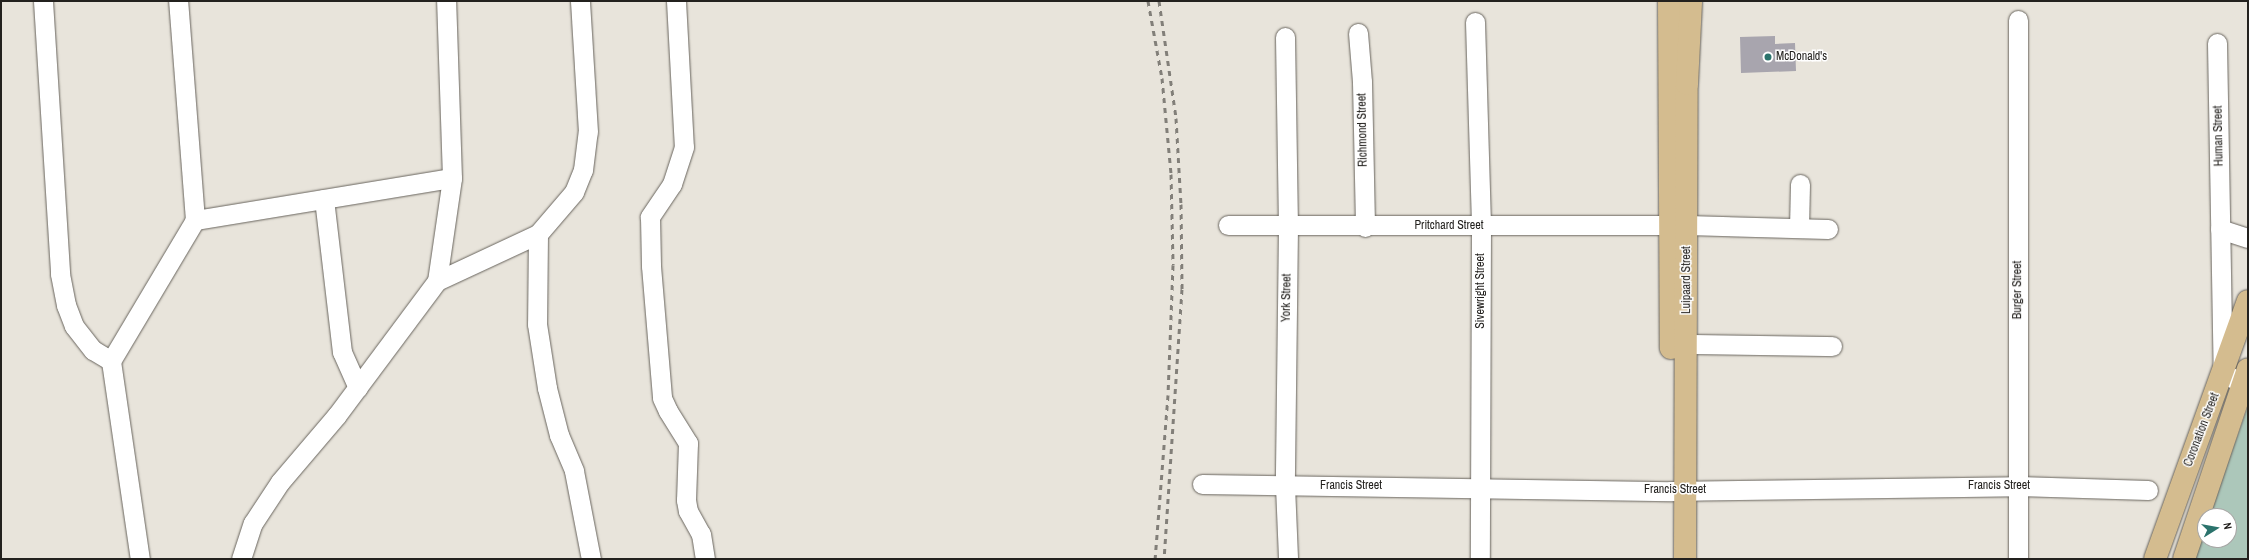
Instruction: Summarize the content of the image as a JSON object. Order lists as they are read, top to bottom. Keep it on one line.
{"streets":{"main road":["Luipaard Street","Coronation Street"],"street":["Richmond Street","Human Street","Pritchard Street","Burger Street","Sivewright Street","York Street","Francis Street"]},"crossings":[["Richmond Street","Pritchard Street"],["Human Street","Coronation Street"],["Pritchard Street","Luipaard Street"],["Pritchard Street","Sivewright Street"],["Pritchard Street","York Street"],["Luipaard Street","Francis Street"],["Burger Street","Francis Street"],["Sivewright Street","Francis Street"],["York Street","Francis Street"]],"places":["McDonald's"],"north":"right"}
